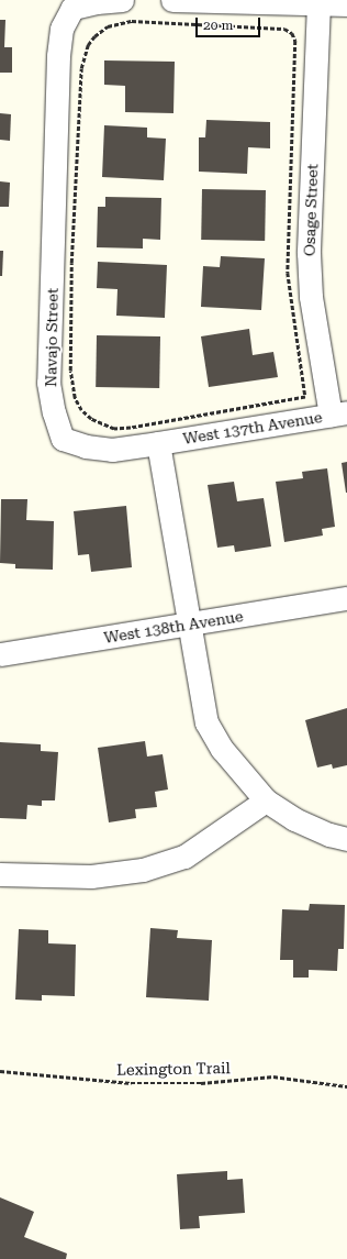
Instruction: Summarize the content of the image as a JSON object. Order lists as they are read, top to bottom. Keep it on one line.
{"streets":{"street":["Osage Street","Navajo Street","West 137th Avenue","West 138th Avenue"],"path":["Lexington Trail"]},"crossings":[["Osage Street","West 137th Avenue"],["Navajo Street","West 137th Avenue"]],"scale_bar":"20 m"}
